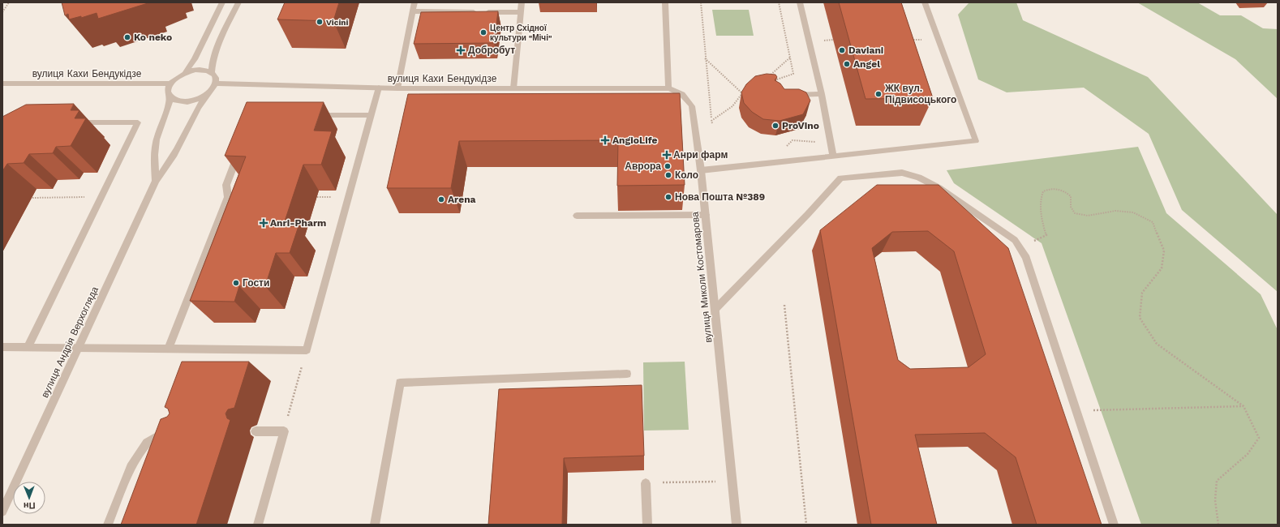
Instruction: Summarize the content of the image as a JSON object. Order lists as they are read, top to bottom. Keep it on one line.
{"streets":{"street":["вулиця Кахи Бендукідзе","вулиця Миколи Костомарова","вулиця Андрія Верхогляда"]},"crossings":[["вулиця Кахи Бендукідзе","вулиця Миколи Костомарова"],["вулиця Кахи Бендукідзе","вулиця Андрія Верхогляда"]],"places":{"other":["Vicini","Центр Східної культури \"Мічі\"","Ko neko","Daviani","Angel","ЖК вул. Підвисоцького","ProVino","Аврора","Коло","Нова Пошта №389","Arena","Гости"],"health":["Добробут","AngioLife","Анри фарм","Anri-Pharm"]},"north":"bottom"}
